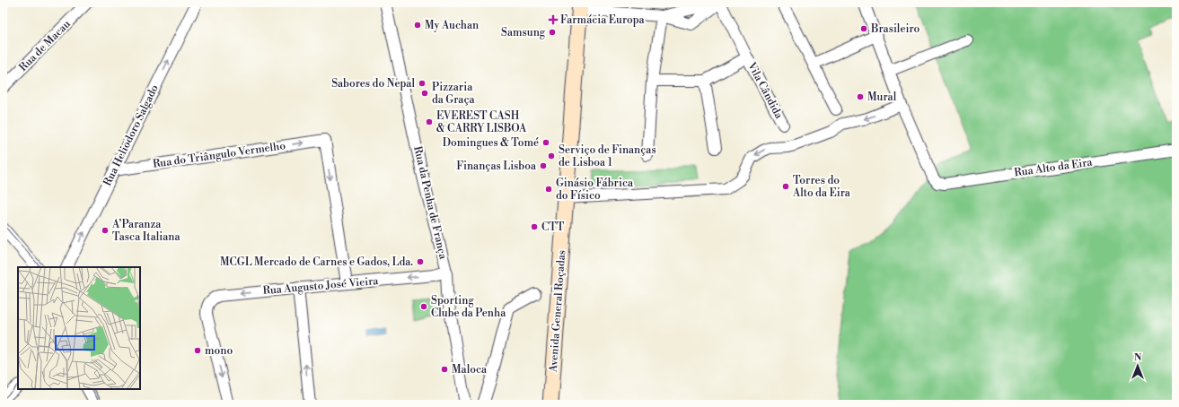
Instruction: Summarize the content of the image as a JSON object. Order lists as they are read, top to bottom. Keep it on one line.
{"streets":{"street":["Rua de Macau","Vila Cândida","Rua Heliodoro Salgado","Rua do Triângulo Vermelho","Rua Alto da Eira","Rua da Penha de França","Rua Augusto José Vieira","Avenida General Roçadas"]},"crossings":[["Vila Cândida","Avenida General Roçadas"],["Rua Heliodoro Salgado","Rua do Triângulo Vermelho"],["Rua do Triângulo Vermelho","Rua Augusto José Vieira"],["Rua da Penha de França","Rua Augusto José Vieira"]],"one_way":["Rua Heliodoro Salgado"],"places":{"health":["Farmácia Europa"],"other":["My Auchan","Brasileiro","Samsung","Sabores do Nepal","Pizzaria da Graça","Mural","EVEREST CASH & CARRY LISBOA","Domingues & Tomé","Serviço de Finanças de Lisboa 1","Finanças Lisboa","Torres do Alto da Eira","Ginásio Fábrica do Físico","CTT","A’Paranza Tasca Italiana","MCGL Mercado de Carnes e Gados, Lda.","Sporting Clube da Penha","mono","Maloca"]},"north":"top"}
